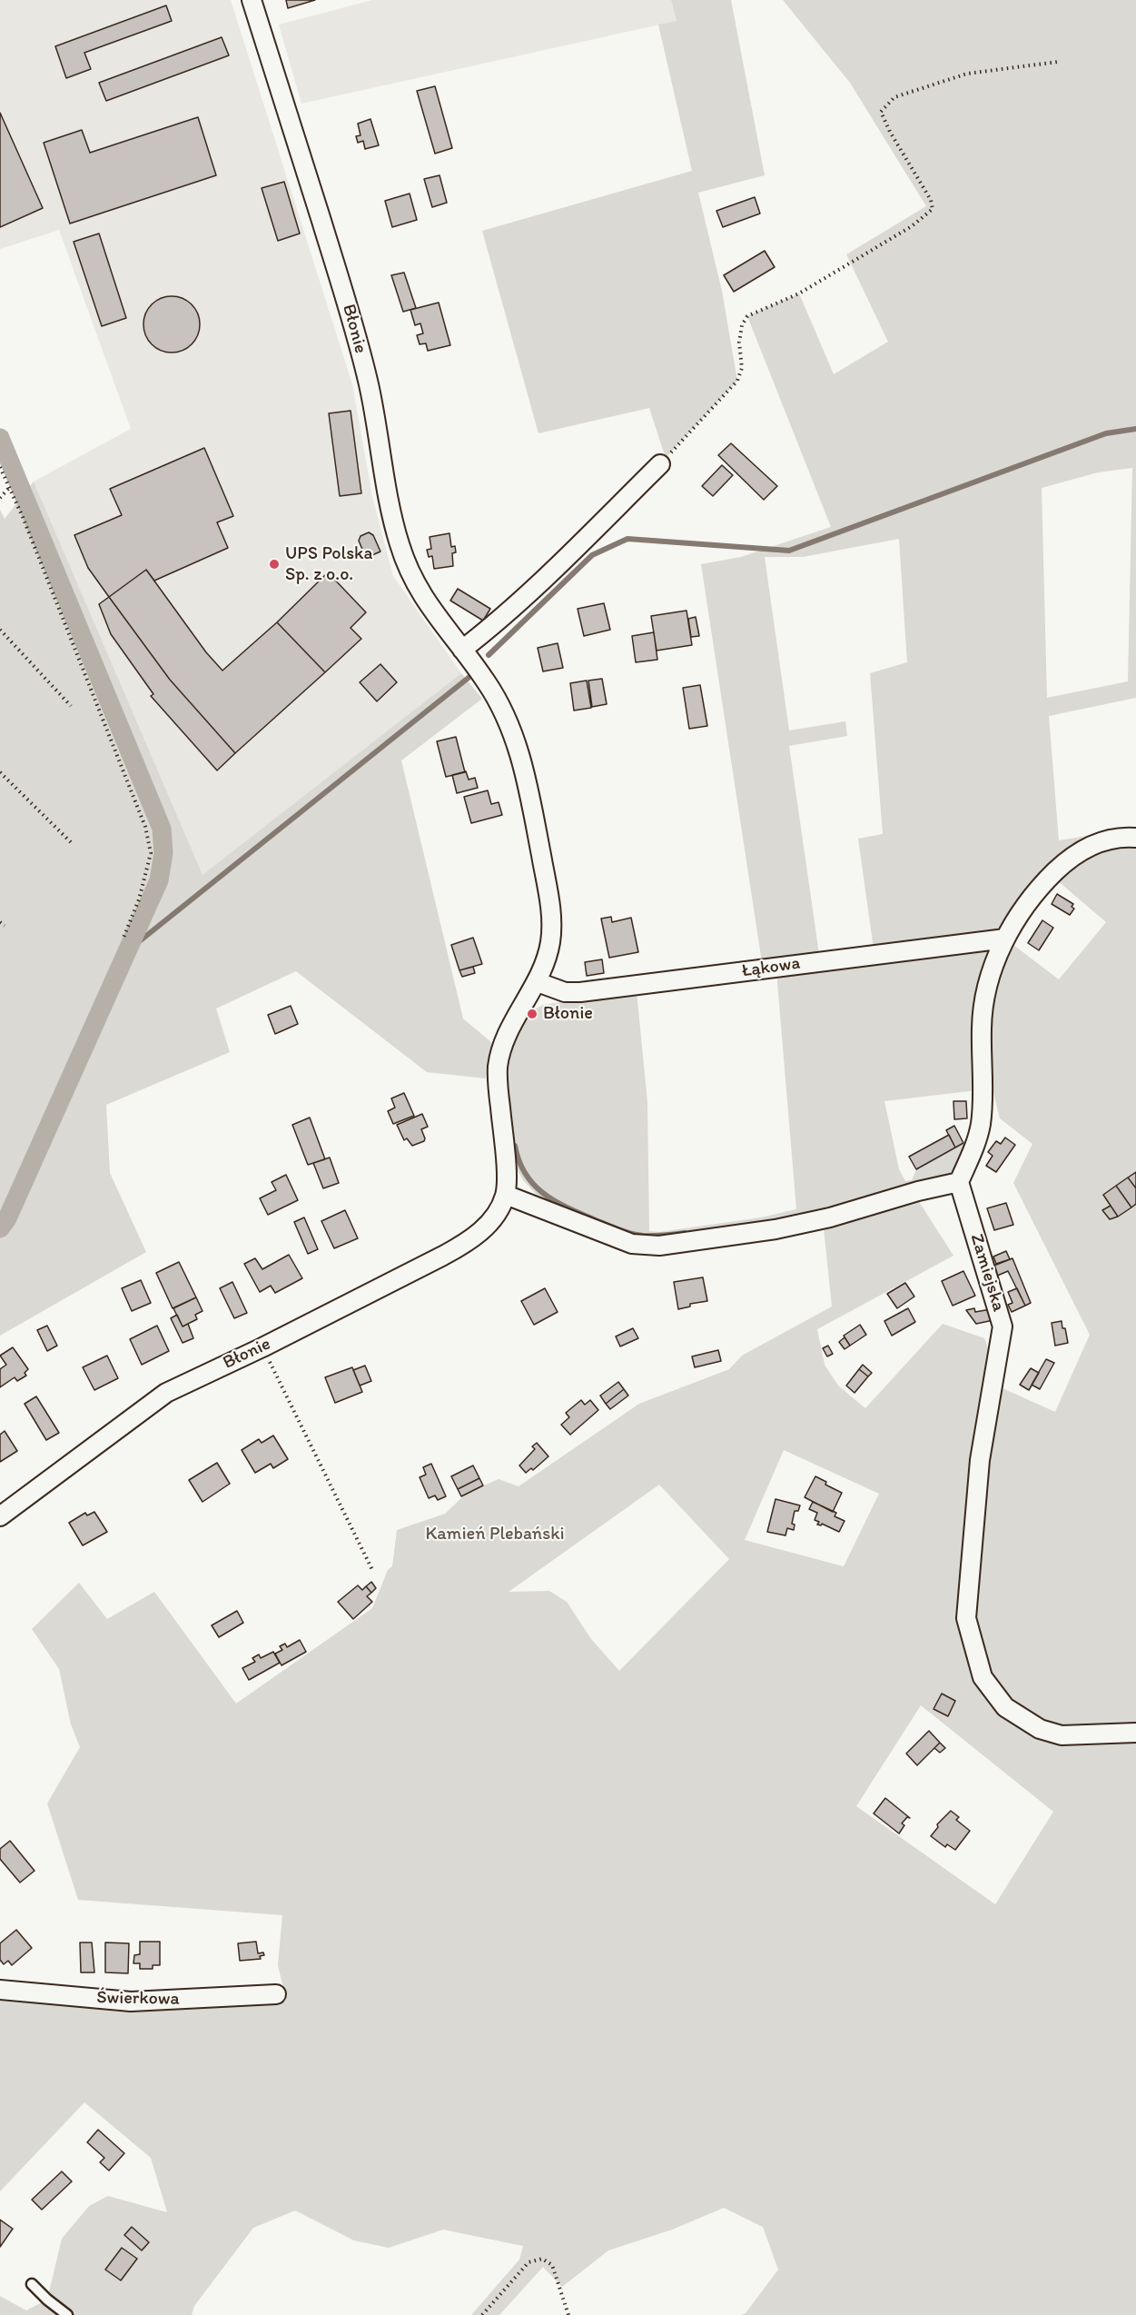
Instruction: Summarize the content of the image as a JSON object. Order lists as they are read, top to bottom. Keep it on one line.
{"streets":{"street":["Błonie","Łąkowa","Zamiejska","Świerkowa"]},"crossings":[["Błonie","Łąkowa"]],"parks":["Kamień Plebański"],"places":["UPS Polska Sp. z o.o.","Błonie"]}
